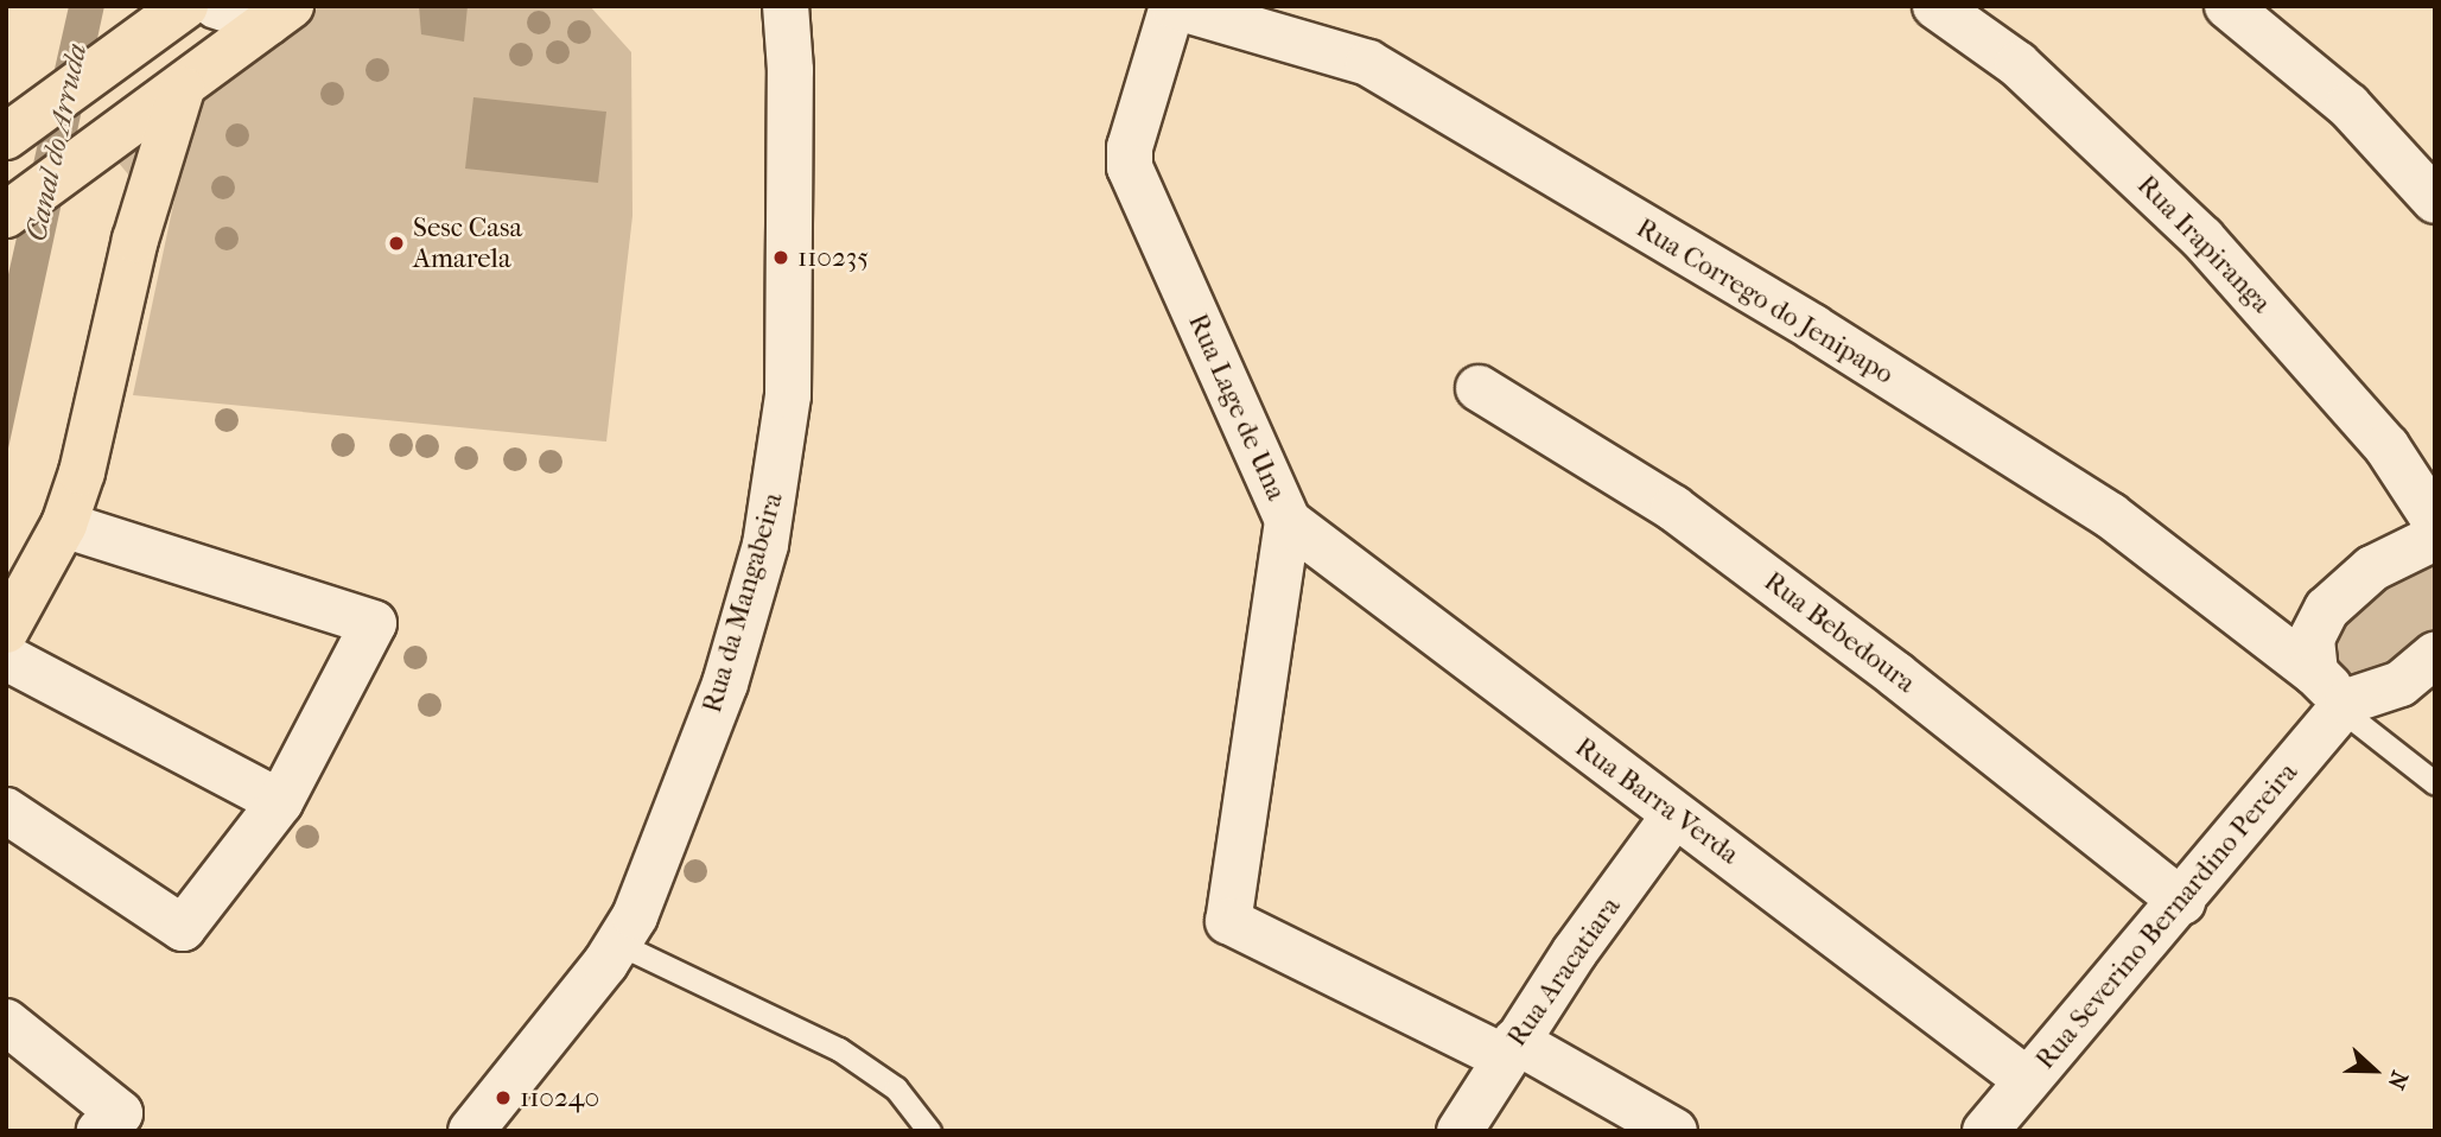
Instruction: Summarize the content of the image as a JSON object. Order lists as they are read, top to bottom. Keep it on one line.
{"streets":{"street":["Rua Irapiranga","Rua Corrego do Jenipapo","Rua Lage de Una","Rua da Mangabeira","Rua Bebedoura","Rua Barra Verda","Rua Severino Bernardino Pereira","Rua Aracatiara"]},"crossings":[["Rua Corrego do Jenipapo","Rua Lage de Una"],["Rua Corrego do Jenipapo","Rua Severino Bernardino Pereira"],["Rua Lage de Una","Rua Barra Verda"],["Rua Lage de Una","Rua Aracatiara"],["Rua Bebedoura","Rua Severino Bernardino Pereira"],["Rua Barra Verda","Rua Severino Bernardino Pereira"],["Rua Barra Verda","Rua Aracatiara"]],"water":["Canal do Arruda"],"places":["Sesc Casa Amarela","110235","110240"],"north":"right"}
